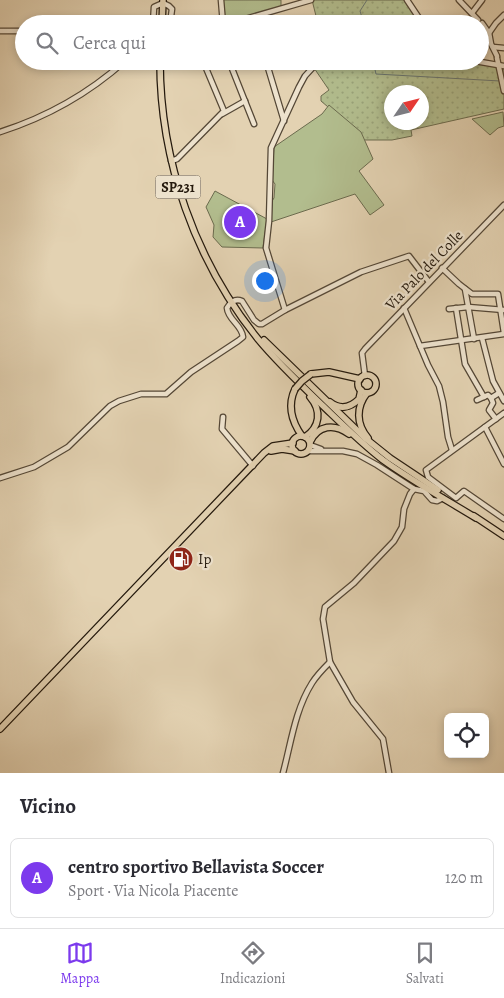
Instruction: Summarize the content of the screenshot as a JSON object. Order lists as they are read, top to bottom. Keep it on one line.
{"streets":{"main road":["SP231"],"street":["Via Palo del Colle"]},"places":{"fuel station":["Ip"]},"north":"top right","page":{"search":"Cerca qui","pins":"A","heading":"Vicino","list":[{"mark":"A","name":"centro sportivo Bellavista Soccer","note":"Sport · Via Nicola Piacente","value":"120 m"}],"nav":["Mappa","Indicazioni","Salvati"]}}
